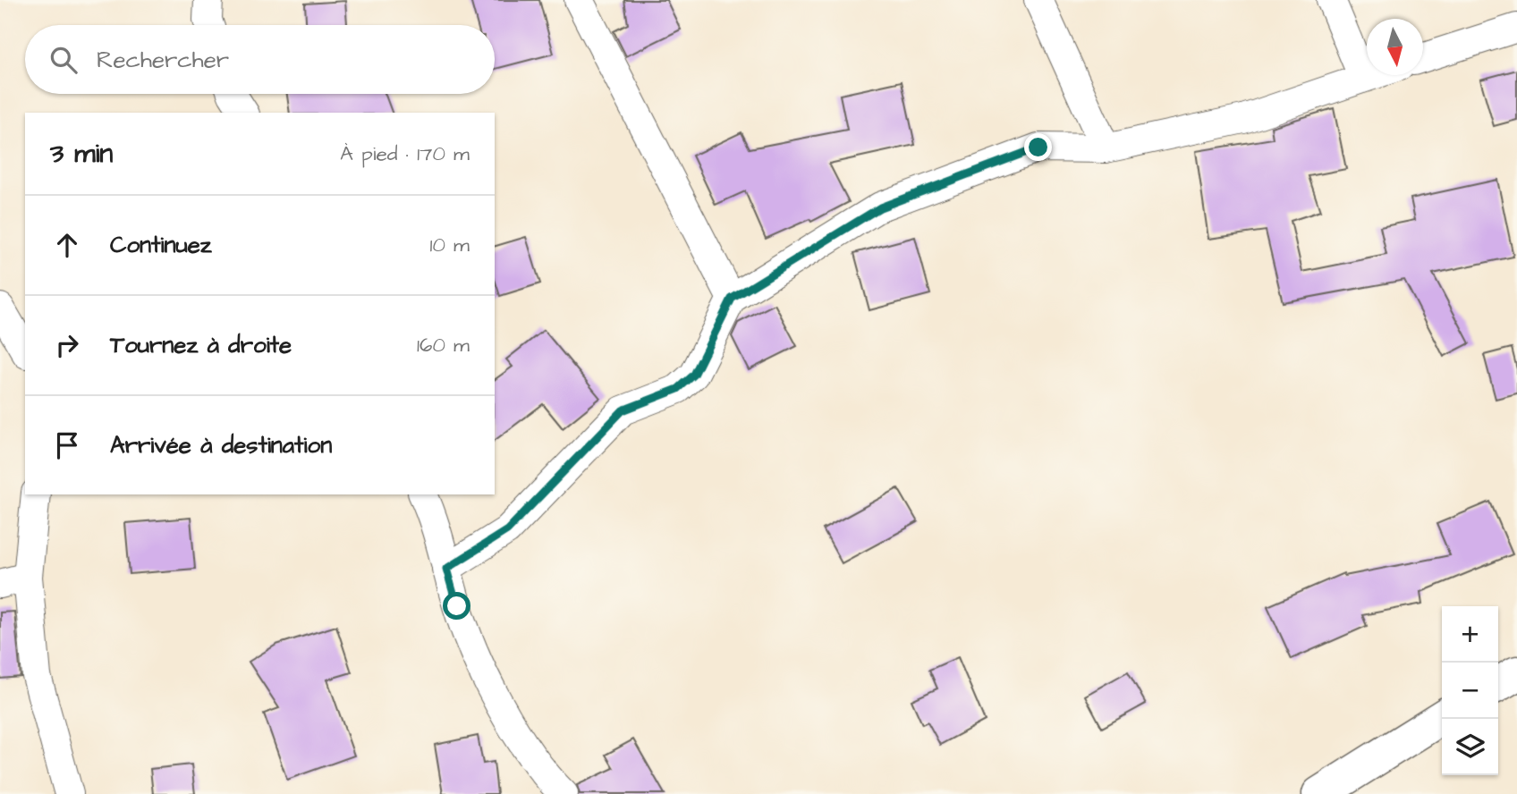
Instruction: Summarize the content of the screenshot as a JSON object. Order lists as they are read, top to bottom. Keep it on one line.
{"north":"bottom","page":{"search":"Rechercher","heading":["3 min","À pied · 170 m"],"list":[["Continuez","10 m"],["Tournez à droite","160 m"],"Arrivée à destination"],"map_buttons":["+","−"]}}
